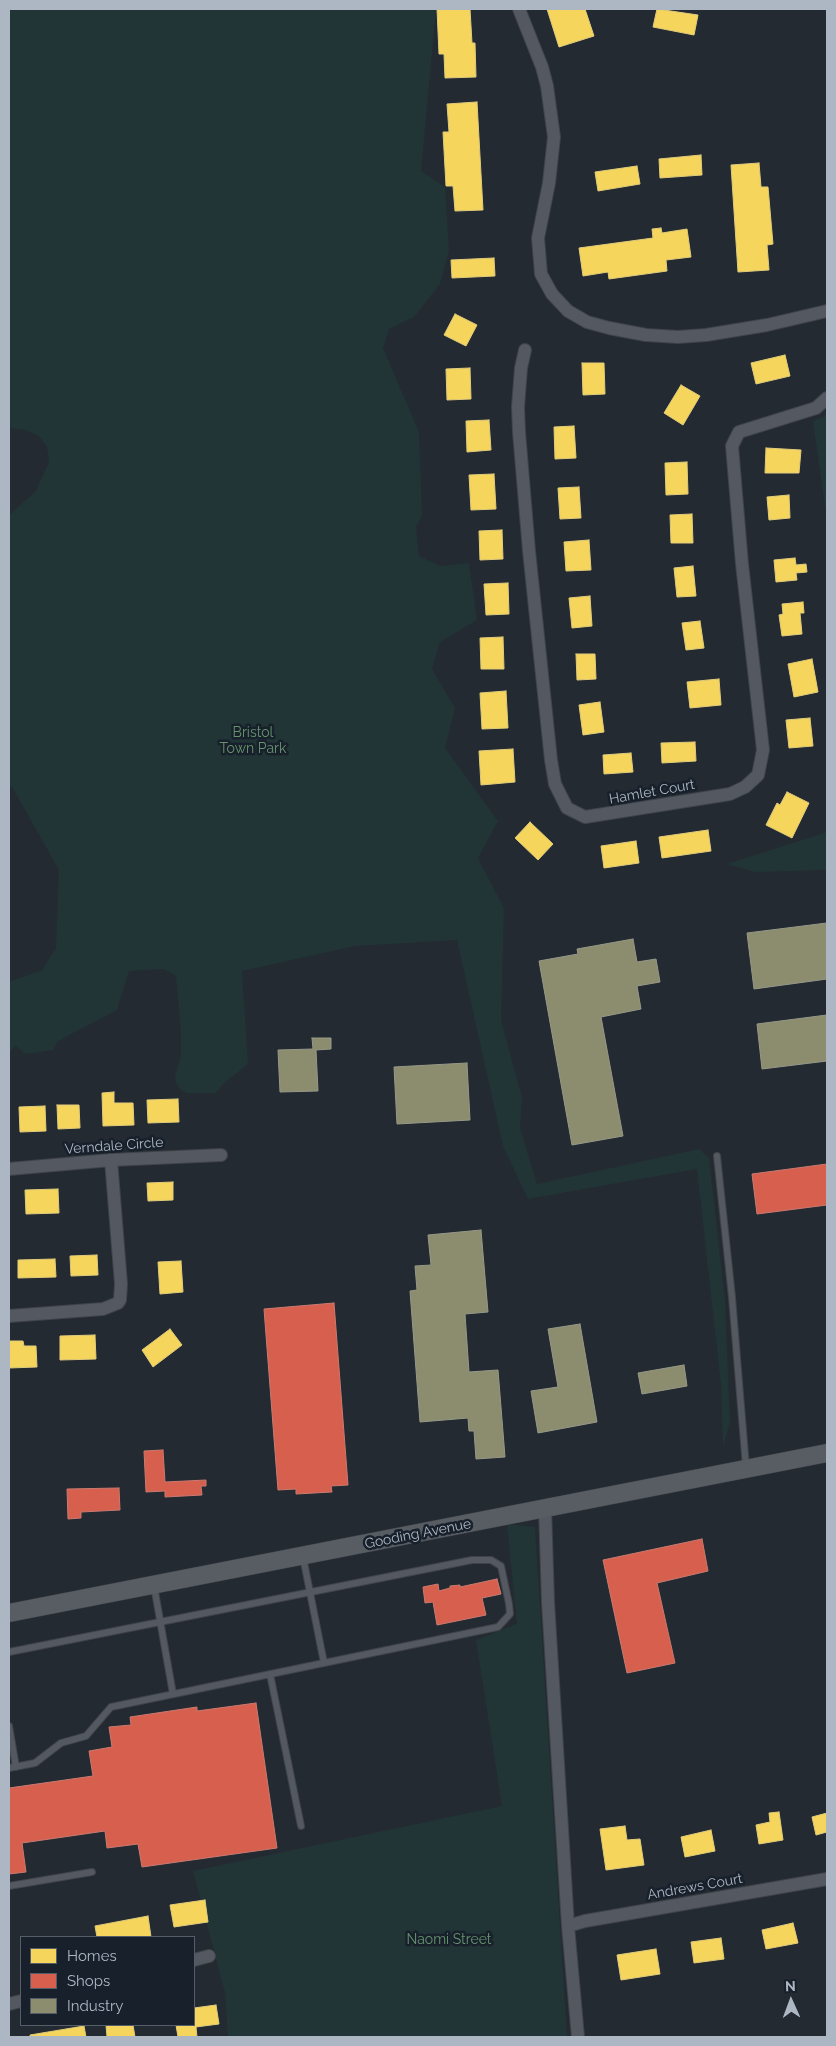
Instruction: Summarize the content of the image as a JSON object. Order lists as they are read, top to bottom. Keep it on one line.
{"streets":{"main road":["Gooding Avenue"],"street":["Hamlet Court","Verndale Circle","Andrews Court"]},"parks":["Bristol Town Park","Naomi Street"],"legend":["Homes","Shops","Industry"],"north":"top"}
